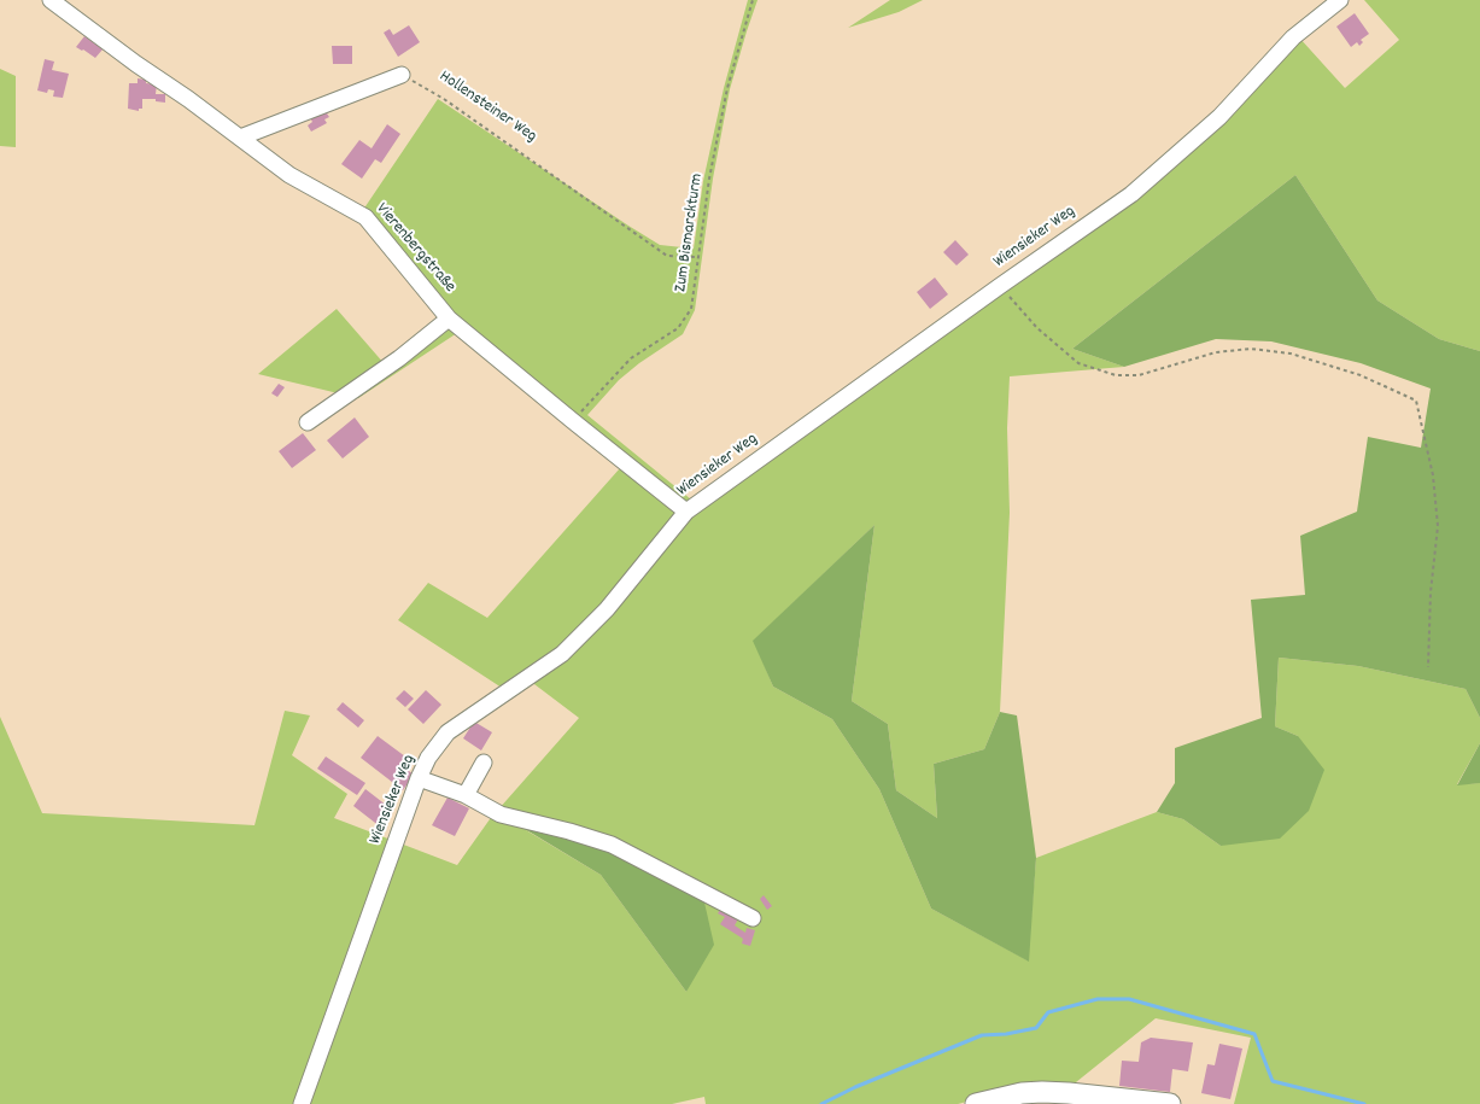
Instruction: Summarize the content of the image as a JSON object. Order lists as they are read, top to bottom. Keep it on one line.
{"streets":{"street":["Wiensieker Weg","Vierenbergstraße"],"path":["Hollensteiner Weg","Zum Bismarckturm"]},"crossings":[["Hollensteiner Weg","Zum Bismarckturm"],["Zum Bismarckturm","Vierenbergstraße"],["Wiensieker Weg","Vierenbergstraße"]]}
